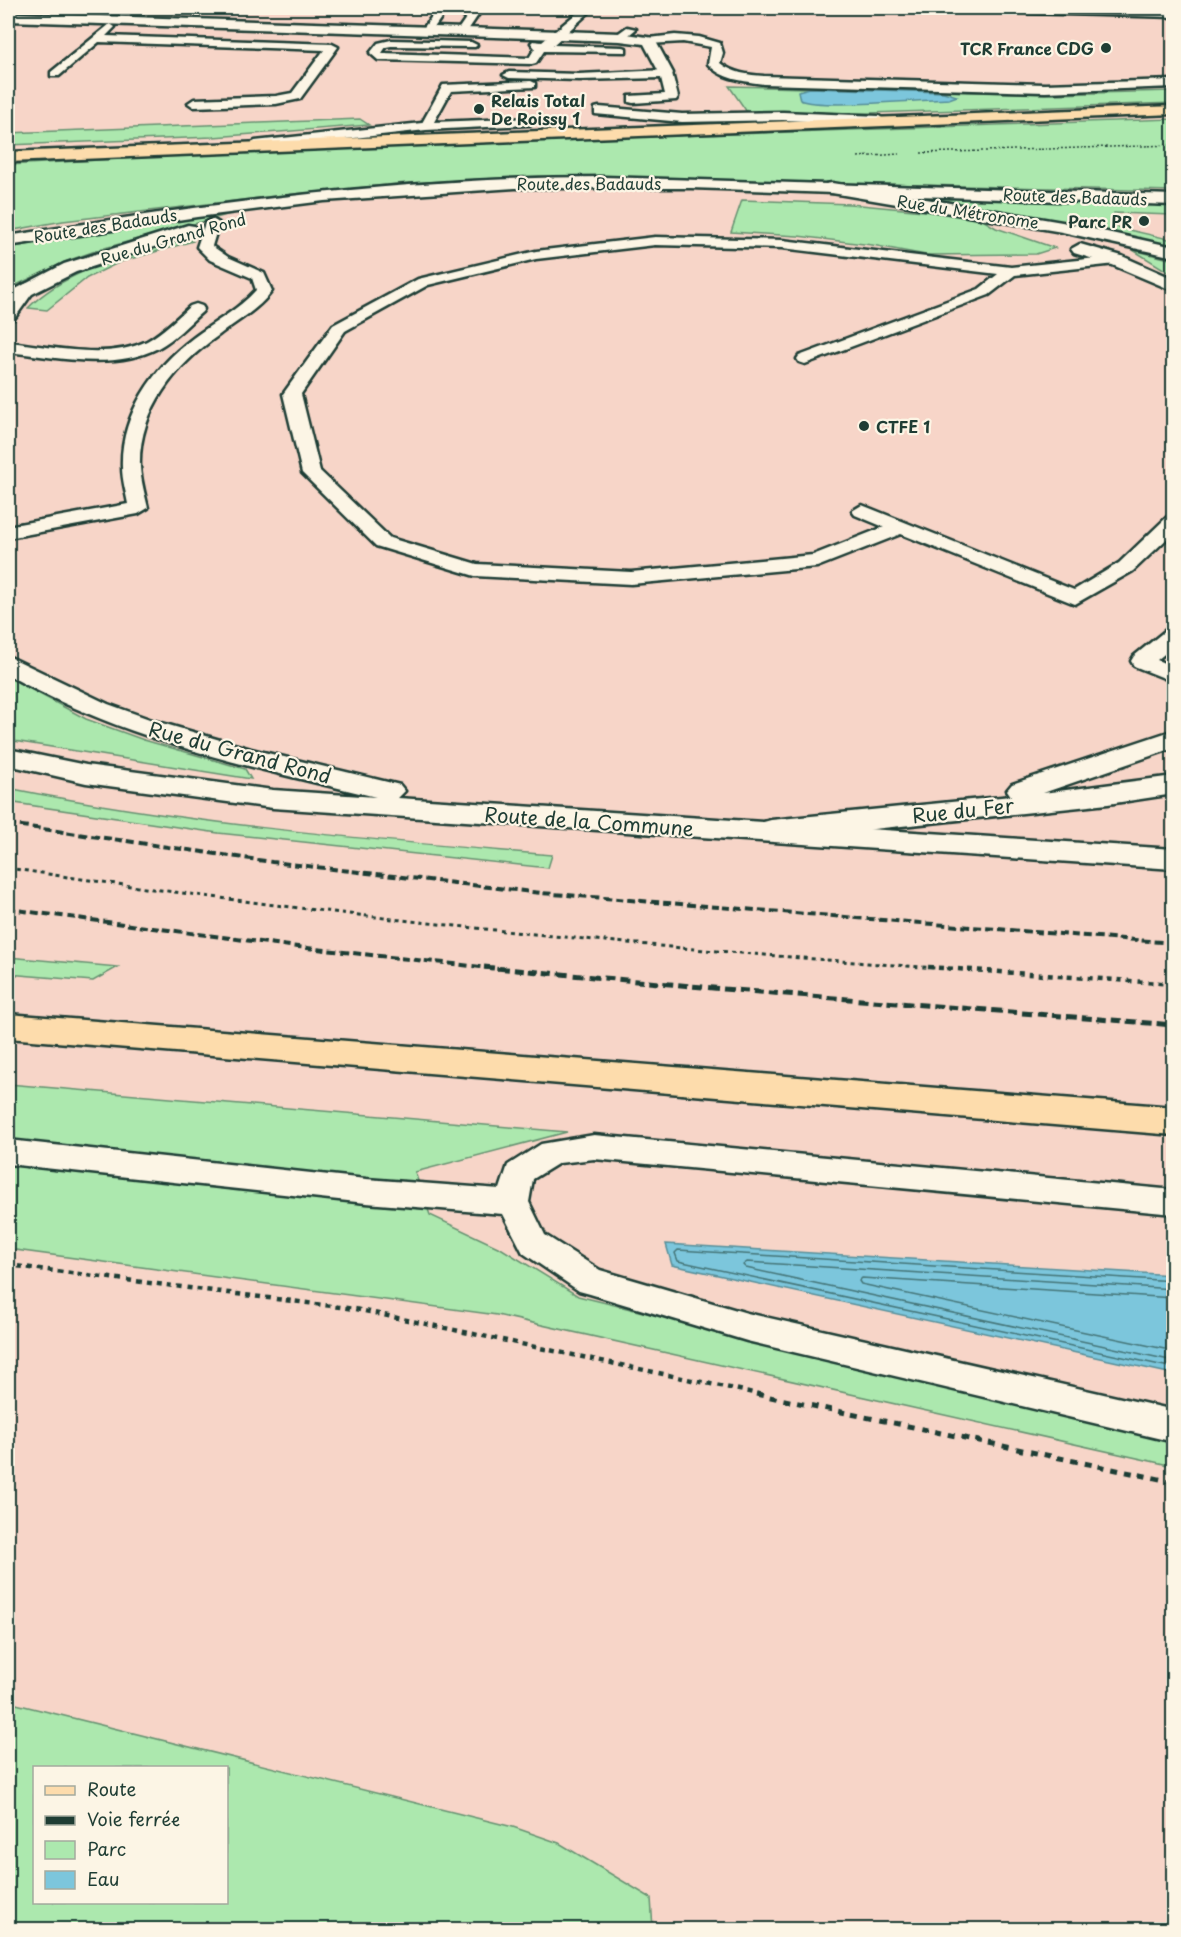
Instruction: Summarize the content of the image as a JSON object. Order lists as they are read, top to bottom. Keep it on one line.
{"streets":{"main road":["Route des Badauds","Rue du Métronome","Rue du Grand Rond","Rue du Fer","Route de la Commune"]},"crossings":[["Route des Badauds","Rue du Métronome"],["Route des Badauds","Rue du Grand Rond"],["Rue du Grand Rond","Route de la Commune"],["Rue du Fer","Route de la Commune"]],"places":["TCR France CDG","Relais Total De Roissy 1","Parc PR","CTFE 1"],"legend":["Route","Voie ferrée","Parc","Eau"]}
